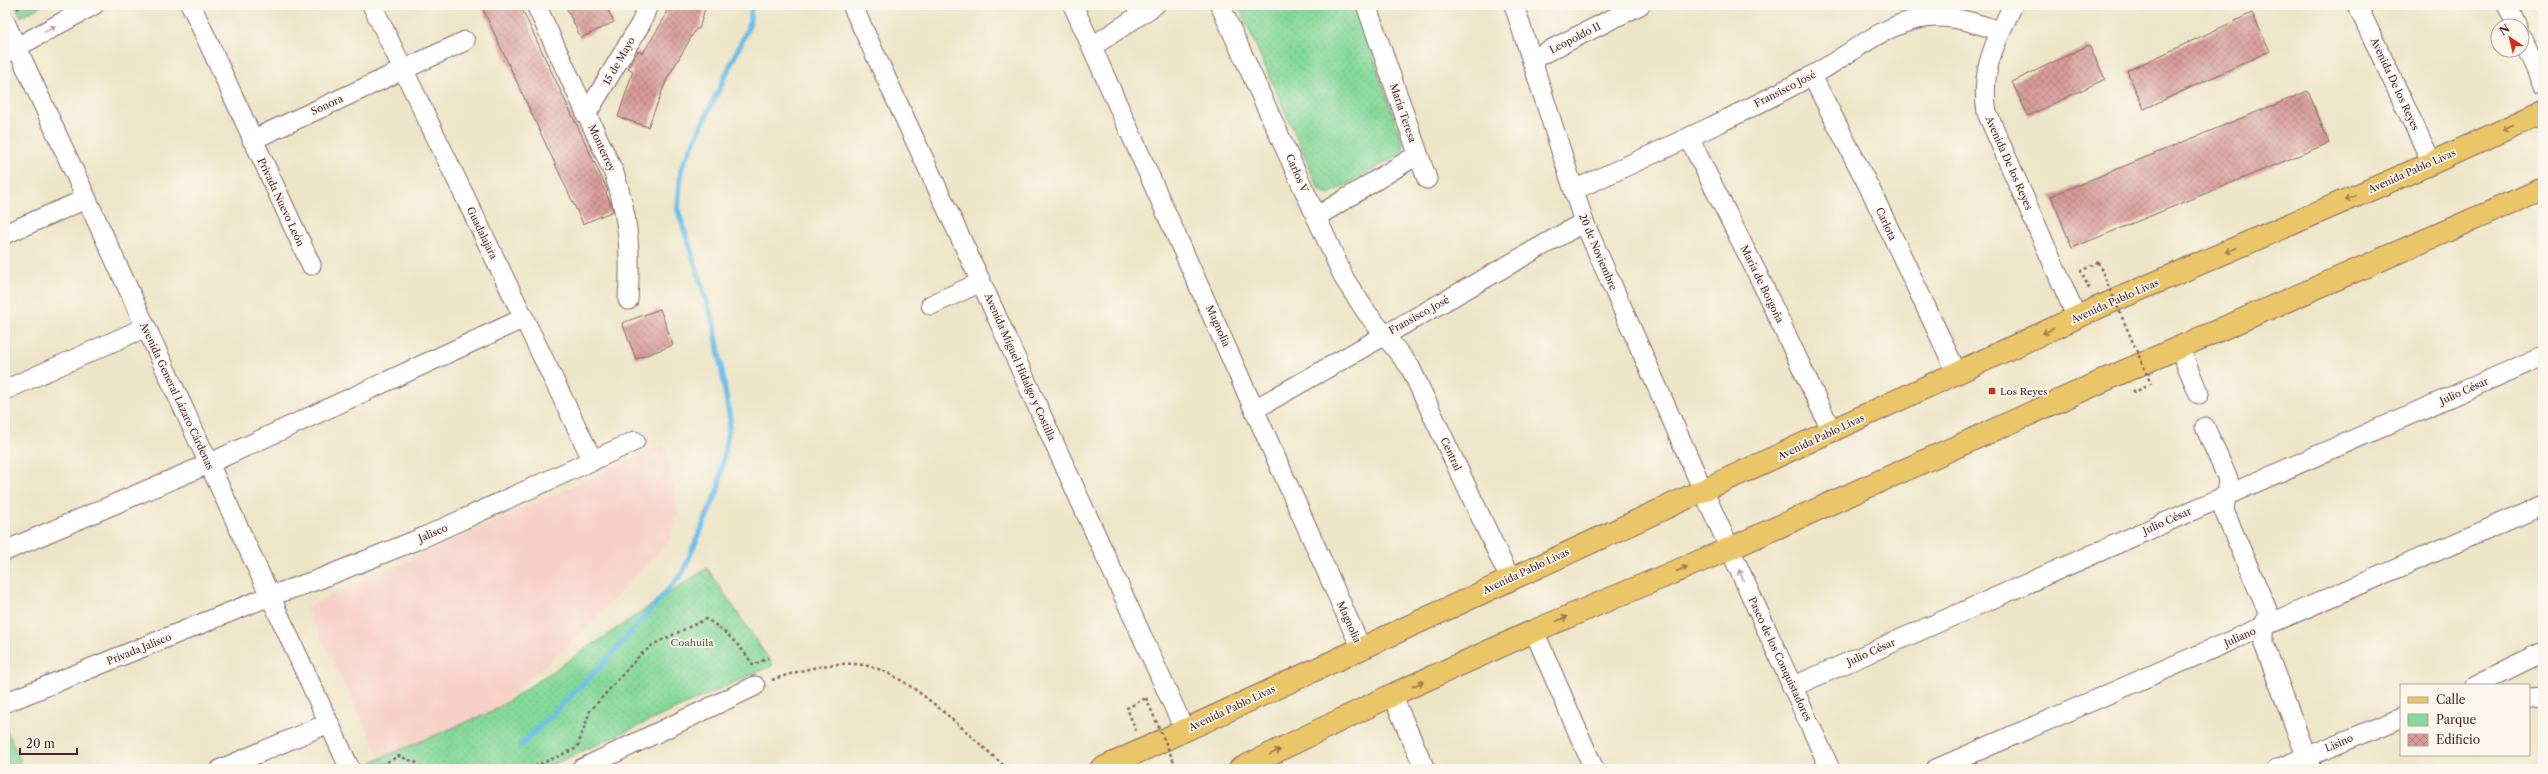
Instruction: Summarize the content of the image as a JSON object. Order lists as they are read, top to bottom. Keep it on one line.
{"streets":{"main road":["Avenida Pablo Livas"],"street":["Leopoldo II","15 de Mayo","Avenida De los Reyes","Fransisco José","Sonora","María Teresa","Monterrey","Carlos V","Privada Nuevo León","Carlota","Guadalajara","20 de Noviembre","María de Borgoña","Magnolia","Avenida Miguel Hidalgo y Costilla","Julio César","Avenida General Lázaro Cárdenas","Central","Jalisco","Juliano","Privada Jalisco","Paseo de los Conquistadores","Lisino"]},"crossings":[["Leopoldo II","20 de Noviembre"],["15 de Mayo","Monterrey"],["Avenida De los Reyes","Fransisco José"],["Avenida De los Reyes","Avenida Pablo Livas"],["Fransisco José","Carlos V"],["Fransisco José","Carlota"],["Fransisco José","20 de Noviembre"],["Fransisco José","María de Borgoña"],["Fransisco José","Magnolia"],["Fransisco José","Central"],["Sonora","Privada Nuevo León"],["Sonora","Guadalajara"],["María Teresa","Carlos V"],["Avenida Pablo Livas","Carlota"],["Avenida Pablo Livas","20 de Noviembre"],["Avenida Pablo Livas","María de Borgoña"],["Avenida Pablo Livas","Magnolia"],["Avenida Pablo Livas","Avenida Miguel Hidalgo y Costilla"],["Avenida Pablo Livas","Central"],["Carlos V","Central"],["Guadalajara","Jalisco"],["20 de Noviembre","Paseo de los Conquistadores"],["Julio César","Paseo de los Conquistadores"],["Avenida General Lázaro Cárdenas","Jalisco"],["Avenida General Lázaro Cárdenas","Privada Jalisco"],["Jalisco","Privada Jalisco"]],"one_way":["Paseo de los Conquistadores"],"parks":["Coahuila"],"places":{"transit":["Los Reyes"]},"legend":["Calle","Parque","Edificio"],"scale_bar":"20 m","north":"top left"}
